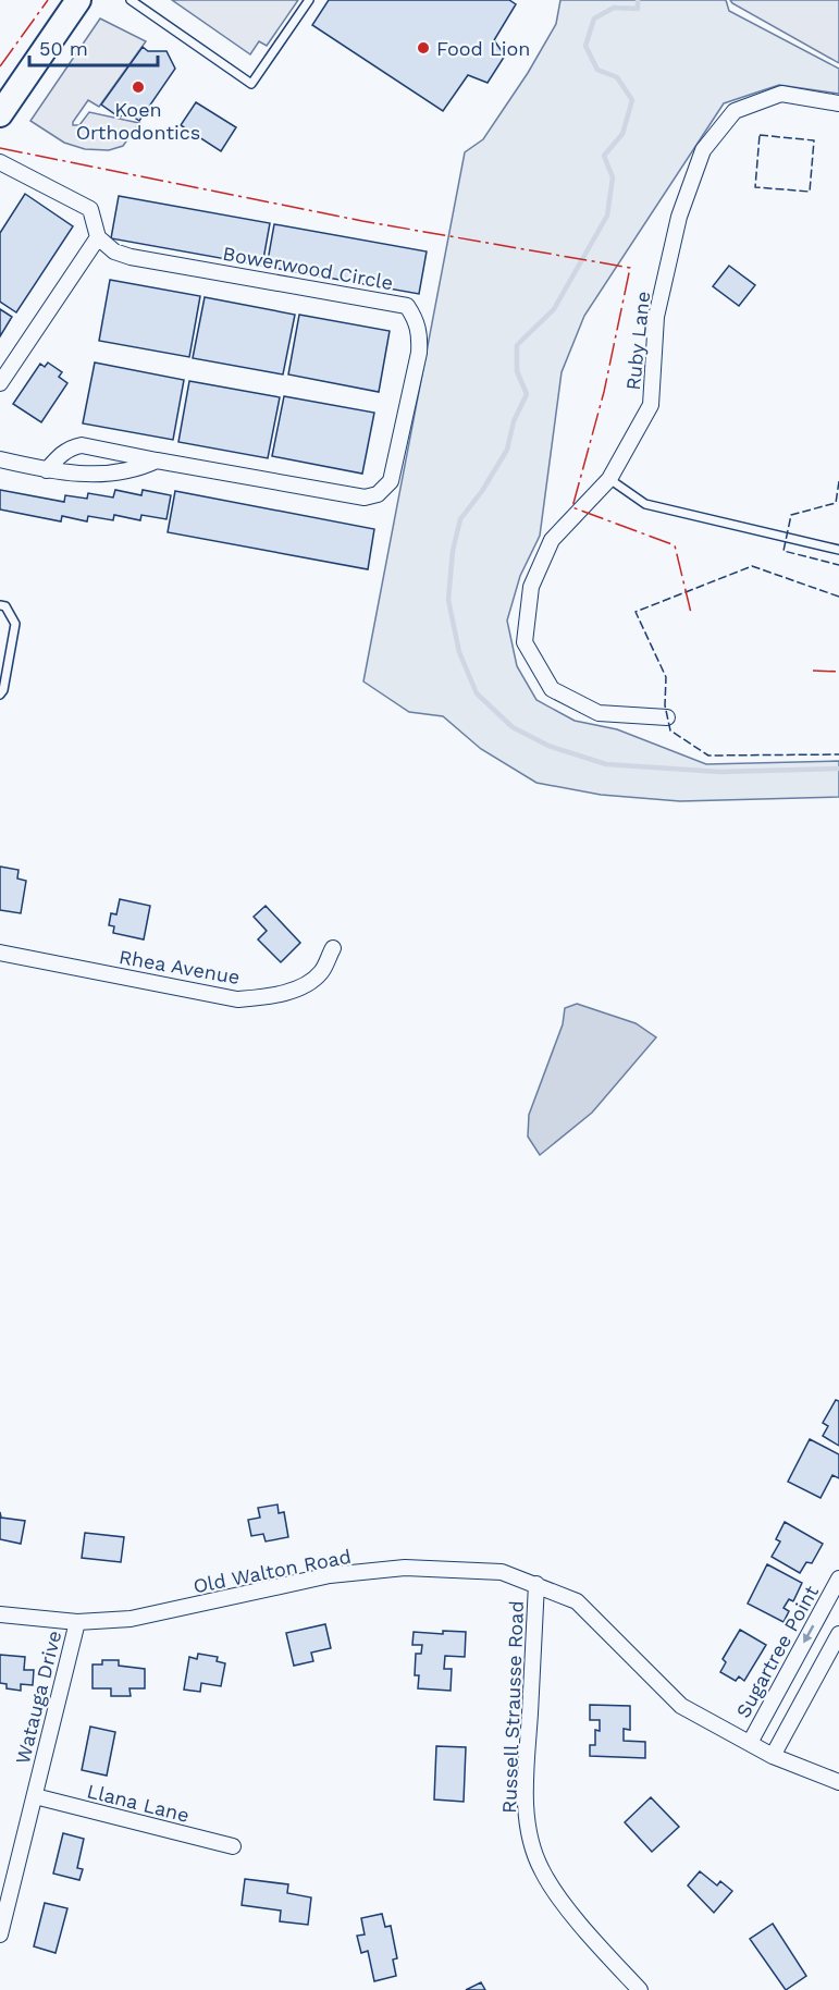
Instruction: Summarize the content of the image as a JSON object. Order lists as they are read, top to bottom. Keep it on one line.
{"streets":{"street":["Bowerwood Circle","Ruby Lane","Rhea Avenue","Old Walton Road","Sugartree Point","Watauga Drive","Russell Strausse Road","Llana Lane"]},"crossings":[["Old Walton Road","Sugartree Point"],["Old Walton Road","Watauga Drive"],["Old Walton Road","Russell Strausse Road"],["Watauga Drive","Llana Lane"]],"places":["Food Lion","Koen Orthodontics"],"scale_bar":"50 m"}
